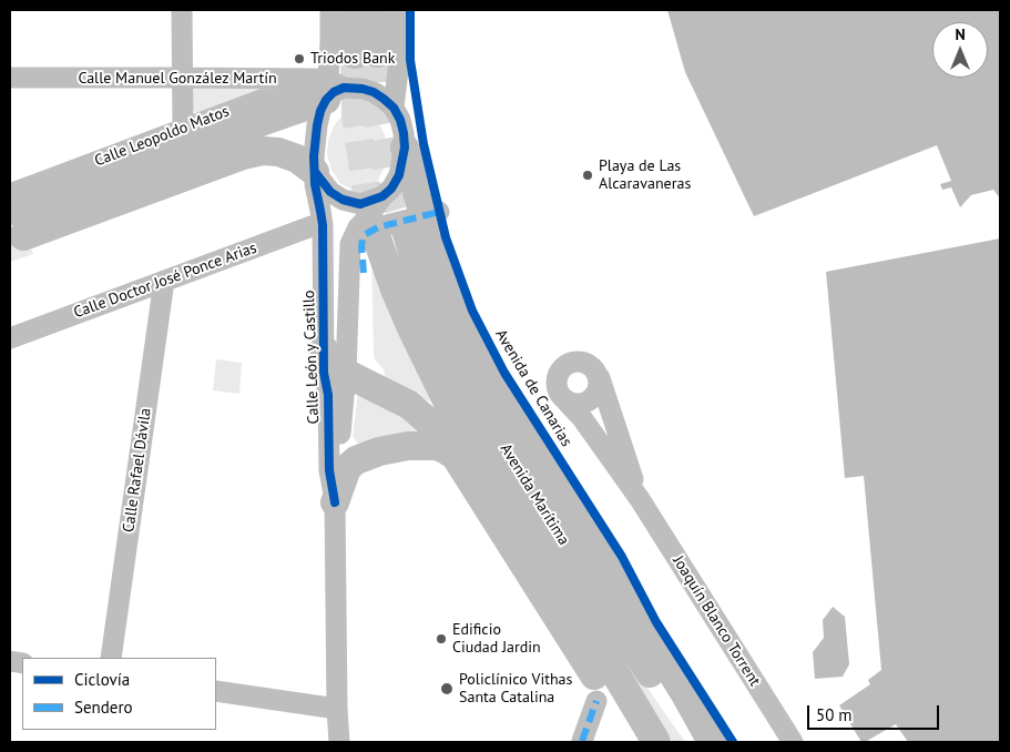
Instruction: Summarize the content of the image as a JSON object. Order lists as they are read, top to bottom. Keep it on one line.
{"streets":{"highway":["Avenida Marítima"],"street":["Calle Manuel González Martín","Calle Leopoldo Matos","Calle Doctor José Ponce Arias","Calle León y Castillo","Calle Rafael Dávila","Joaquín Blanco Torrent"],"cycle path":["Avenida de Canarias"]},"crossings":[["Calle Manuel González Martín","Calle Leopoldo Matos"],["Calle Manuel González Martín","Calle León y Castillo"],["Calle Leopoldo Matos","Calle León y Castillo"],["Calle Doctor José Ponce Arias","Calle León y Castillo"],["Calle Doctor José Ponce Arias","Calle Rafael Dávila"]],"places":["Triodos Bank","Playa de Las Alcaravaneras","Edificio Ciudad Jardin","Policlínico Vithas Santa Catalina"],"legend":["Ciclovía","Sendero"],"scale_bar":"50 m","north":"top"}
